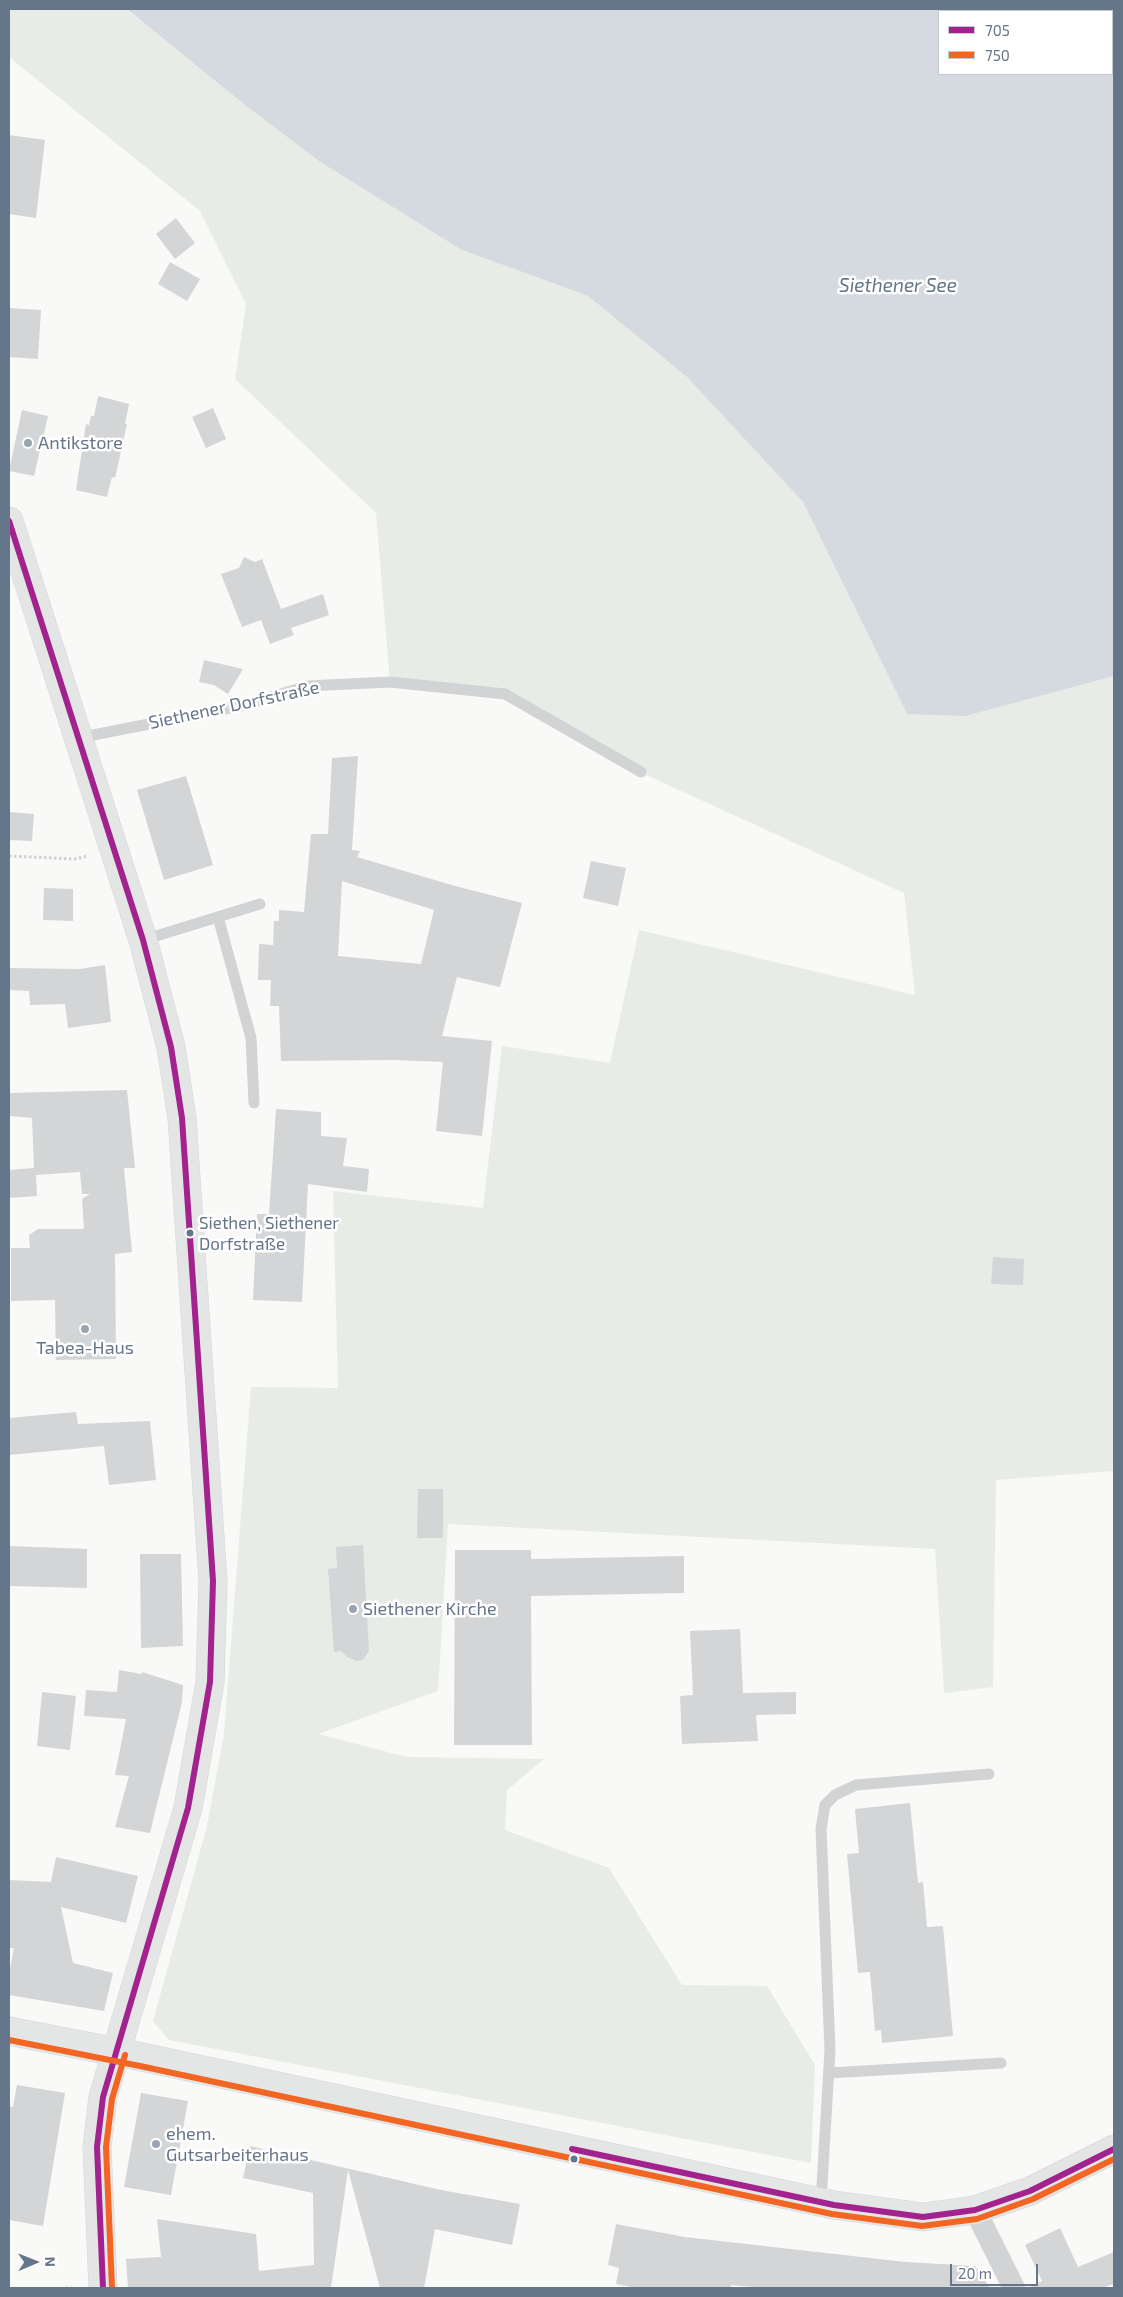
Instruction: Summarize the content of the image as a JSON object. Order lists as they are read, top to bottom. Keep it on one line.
{"streets":{"lane":["Siethener Dorfstraße"]},"water":["Siethener See"],"places":["Antikstore","Siethen, Siethener Dorfstraße","Tabea-Haus","Siethener Kirche","ehem. Gutsarbeiterhaus"],"lines":["transit line 705","transit line 750"],"legend":["705","750"],"scale_bar":"20 m","north":"right"}
